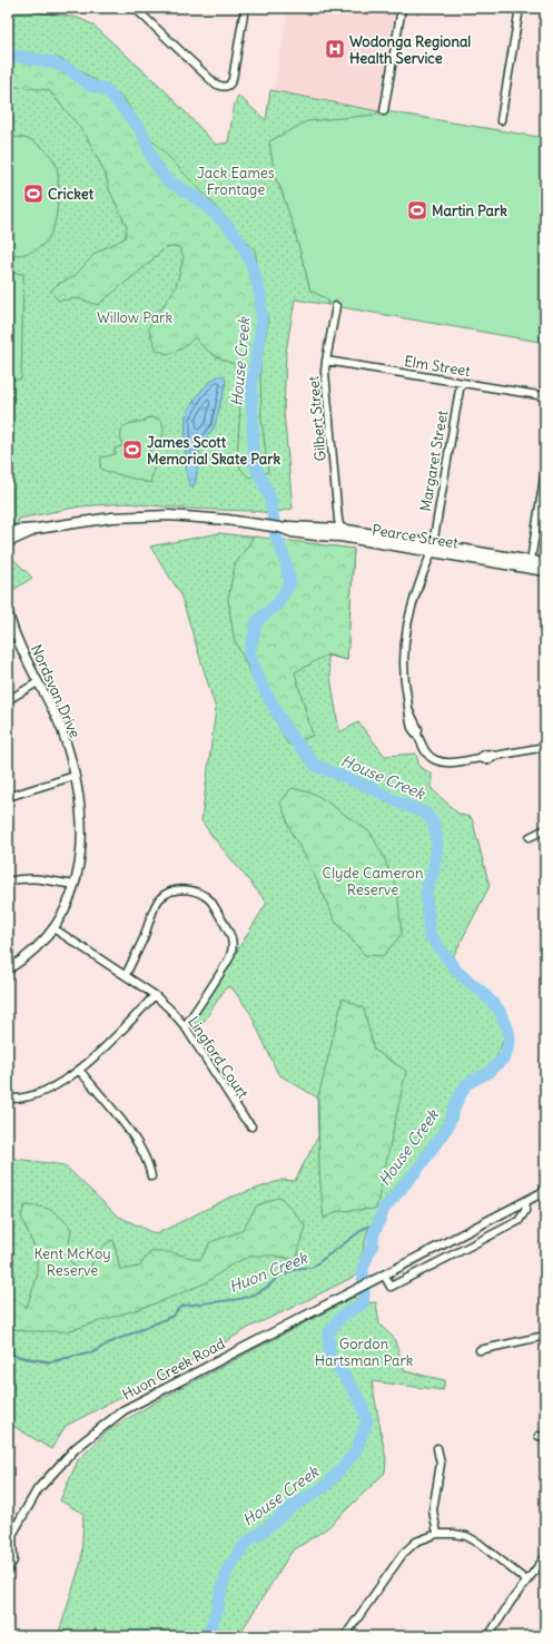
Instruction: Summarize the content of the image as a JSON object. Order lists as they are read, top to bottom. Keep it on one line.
{"streets":{"main road":["Pearce Street"],"street":["Elm Street","Gilbert Street","Margaret Street","Nordsvan Drive","Lingford Court","Huon Creek Road"]},"crossings":[["Elm Street","Gilbert Street"],["Elm Street","Margaret Street"],["Gilbert Street","Pearce Street"],["Margaret Street","Pearce Street"],["Nordsvan Drive","Lingford Court"]],"water":["House Creek","Huon Creek"],"parks":["Jack Eames Frontage","Willow Park","Clyde Cameron Reserve","Kent McKoy Reserve","Gordon Hartsman Park"],"places":{"hospital":["Wodonga Regional Health Service"],"sports":["Cricket","Martin Park","James Scott Memorial Skate Park"]}}
